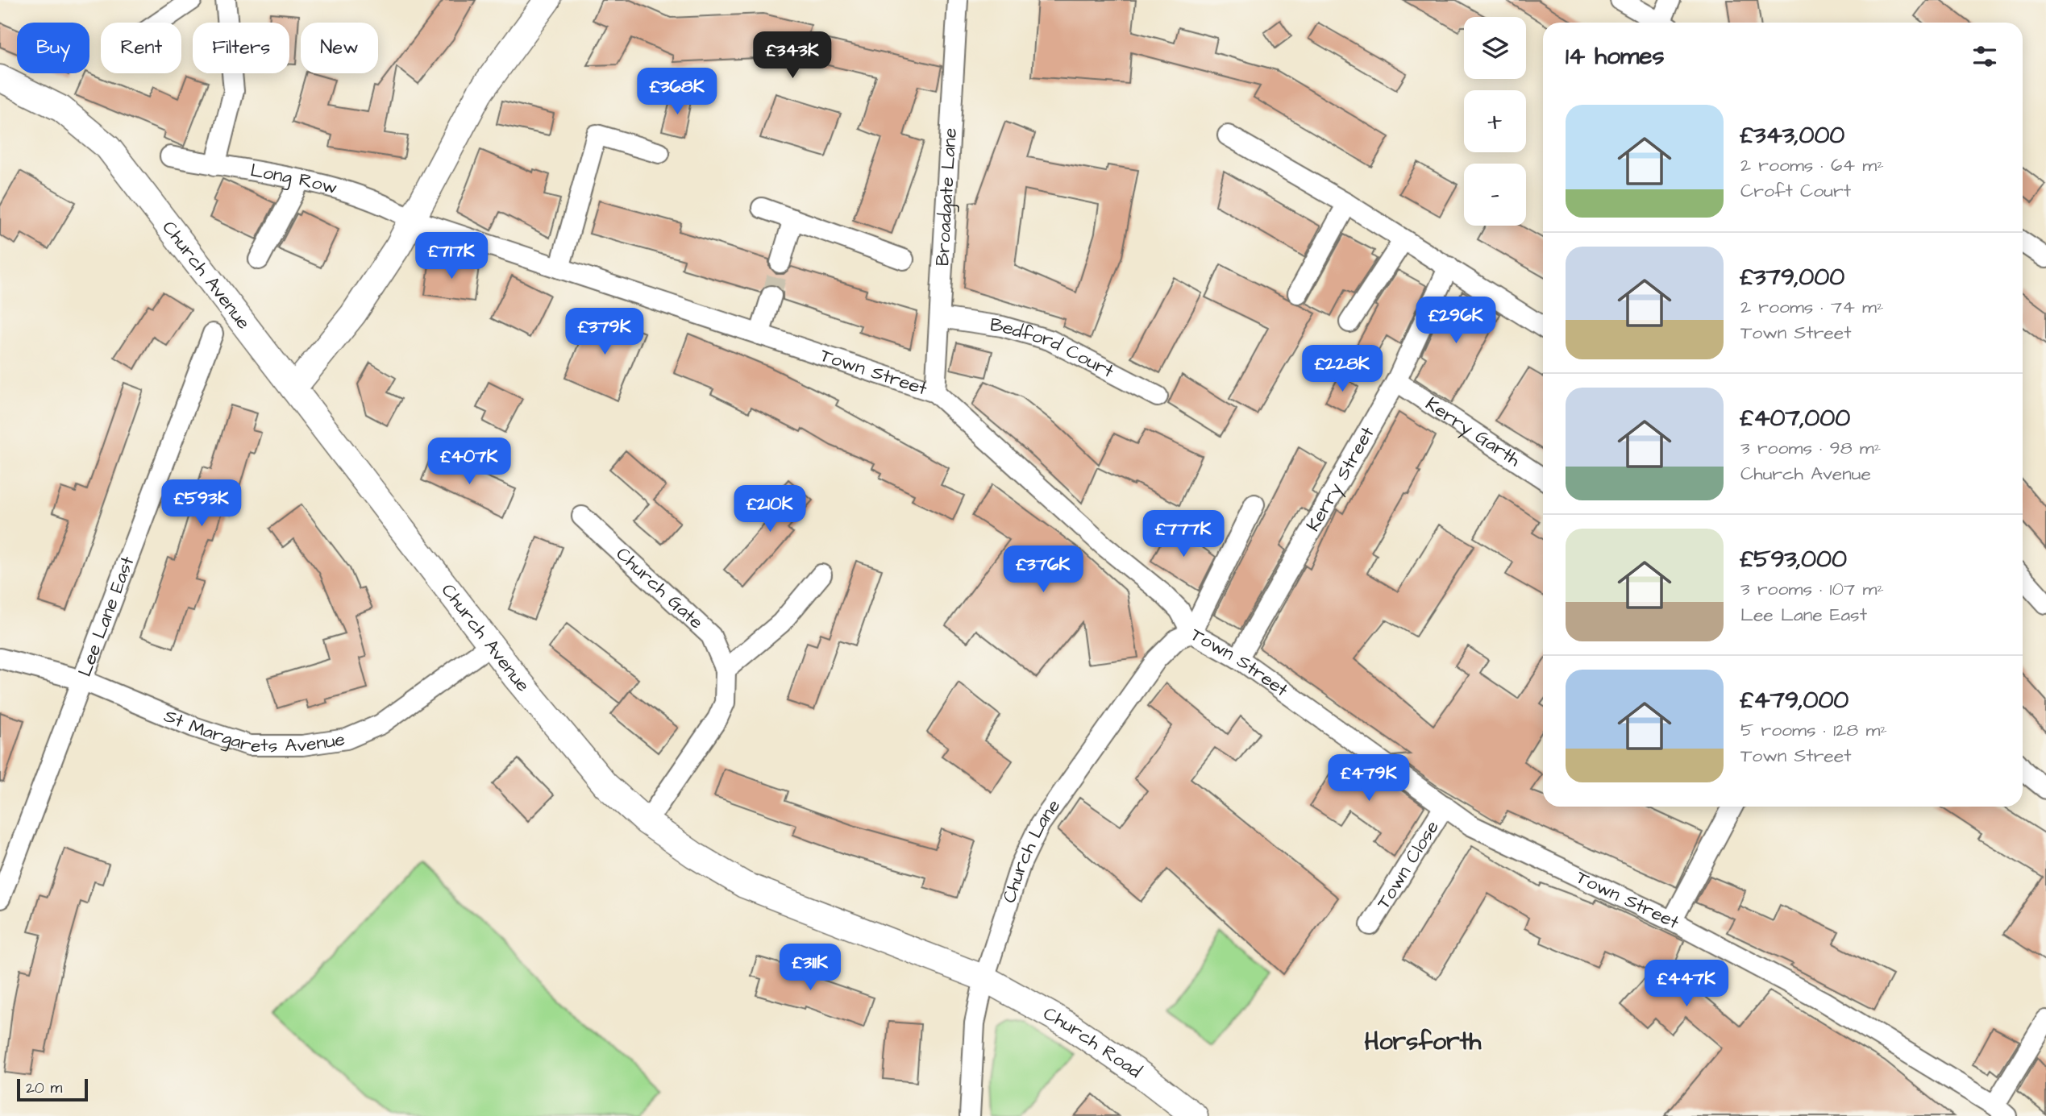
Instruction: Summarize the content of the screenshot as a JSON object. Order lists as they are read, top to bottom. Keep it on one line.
{"streets":{"street":["Long Row","Broadgate Lane","Church Avenue","Bedford Court","Town Street","Kerry Garth","Kerry Street","Church Gate","Lee Lane East","St Margarets Avenue","Church Lane","Town Close","Church Road"]},"crossings":[["Long Row","Town Street"],["Broadgate Lane","Bedford Court"],["Broadgate Lane","Town Street"],["Church Avenue","Church Gate"],["Church Avenue","St Margarets Avenue"],["Church Avenue","Church Lane"],["Church Avenue","Church Road"],["Town Street","Kerry Street"],["Town Street","Church Lane"],["Town Street","Town Close"],["Kerry Garth","Kerry Street"],["Lee Lane East","St Margarets Avenue"],["Church Lane","Church Road"]],"districts":["Horsforth"],"scale_bar":"20 m","page":{"map_buttons":["+","−"],"chip":["Buy","Rent","Filters","New"],"heading":"14 homes","price":["£343K","£368K","£717K","£296K","£379K","£228K","£407K","£593K","£210K","£777K","£376K","£479K","£311K","£447K"],"list":[{"name":"£343,000","note":"2 rooms · 64 m² · Croft Court"},{"name":"£379,000","note":"2 rooms · 74 m² · Town Street"},{"name":"£407,000","note":"3 rooms · 98 m² · Church Avenue"},{"name":"£593,000","note":"3 rooms · 107 m² · Lee Lane East"},{"name":"£479,000","note":"5 rooms · 128 m² · Town Street"}],"scale":"20 m"}}
